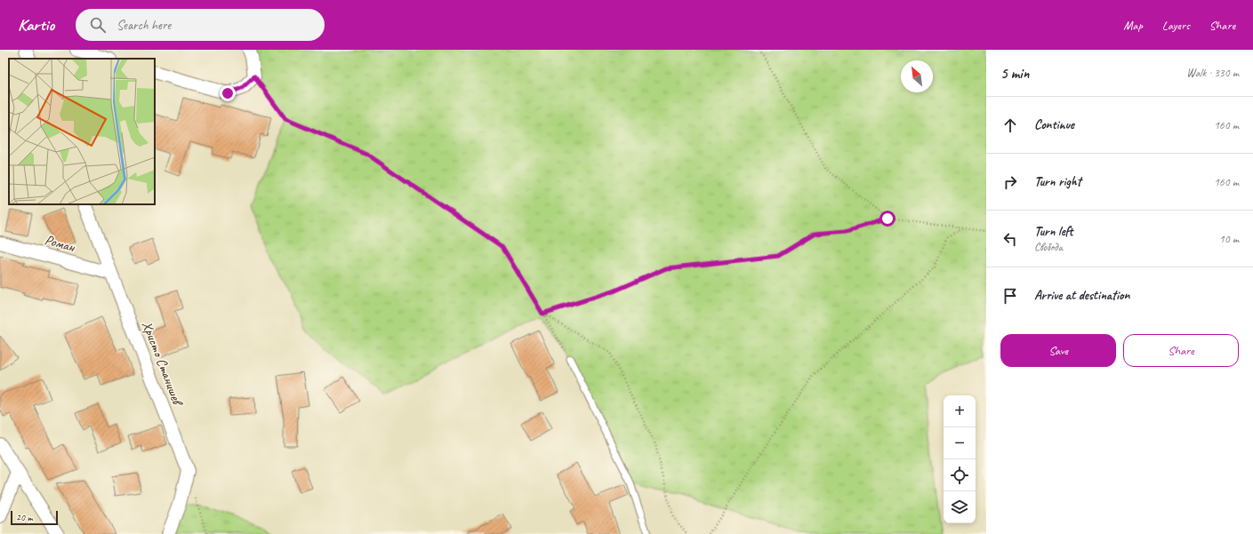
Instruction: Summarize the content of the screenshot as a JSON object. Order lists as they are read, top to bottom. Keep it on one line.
{"streets":{"street":["Роман","Христо Станишев"]},"crossings":[["Роман","Христо Станишев"]],"scale_bar":"20 m","north":"top left","page":{"header":"Kartio","search":"Search here","nav":["Map","Layers","Share"],"heading":["5 min","Walk · 330 m"],"list":[["Continue","160 m"],["Turn right","160 m"],["Turn left","Свобода","10 m"],"Arrive at destination"],"buttons":["Save","Share"],"map_buttons":["+","−"],"scale":"20 m"}}
